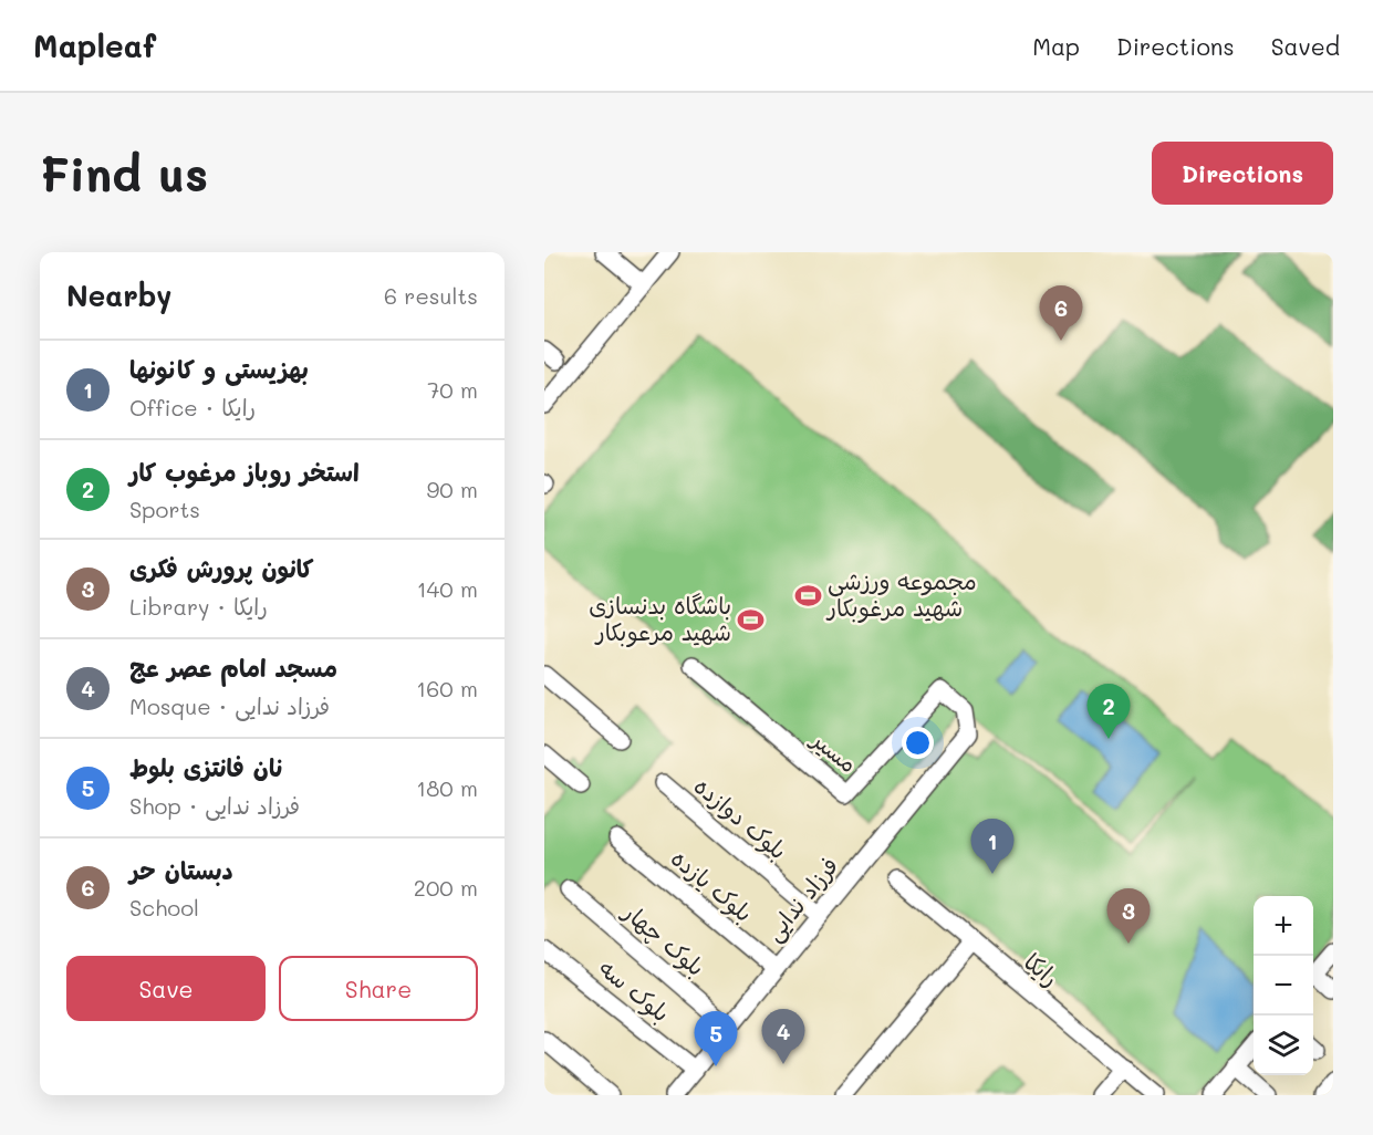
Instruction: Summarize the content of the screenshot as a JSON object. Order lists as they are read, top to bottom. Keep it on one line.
{"streets":{"street":["مسیر","بلوک دوازده","بلوک یازده","فرزاد ندایی","بلوک چهار","رایکا","بلوک سه"]},"crossings":[["مسیر","فرزاد ندایی"],["بلوک دوازده","فرزاد ندایی"],["بلوک یازده","فرزاد ندایی"],["فرزاد ندایی","بلوک چهار"],["فرزاد ندایی","بلوک سه"]],"places":{"sports":["مجموعه ورزشی شهید مرغوبکار","باشگاه بدنسازی شهید مرعوبکار"]},"page":{"header":"Mapleaf","nav":["Map","Directions","Saved"],"buttons":["Directions",["Save","Share"]],"title":"Find us","heading":["Nearby","6 results"],"pins":["6","2","1","3","4","5"],"list":[{"mark":"1","name":"بهزیستی و کانونها","note":"Office · رایکا","value":"70 m"},{"mark":"2","name":"استخر روباز مرغوب کار","note":"Sports","value":"90 m"},{"mark":"3","name":"کانون پرورش فکری","note":"Library · رایکا","value":"140 m"},{"mark":"4","name":"مسجد امام عصر عج","note":"Mosque · فرزاد ندایی","value":"160 m"},{"mark":"5","name":"نان فانتزی بلوط","note":"Shop · فرزاد ندایی","value":"180 m"},{"mark":"6","name":"دبستان حر","note":"School","value":"200 m"}],"map_buttons":["+","−"]}}
